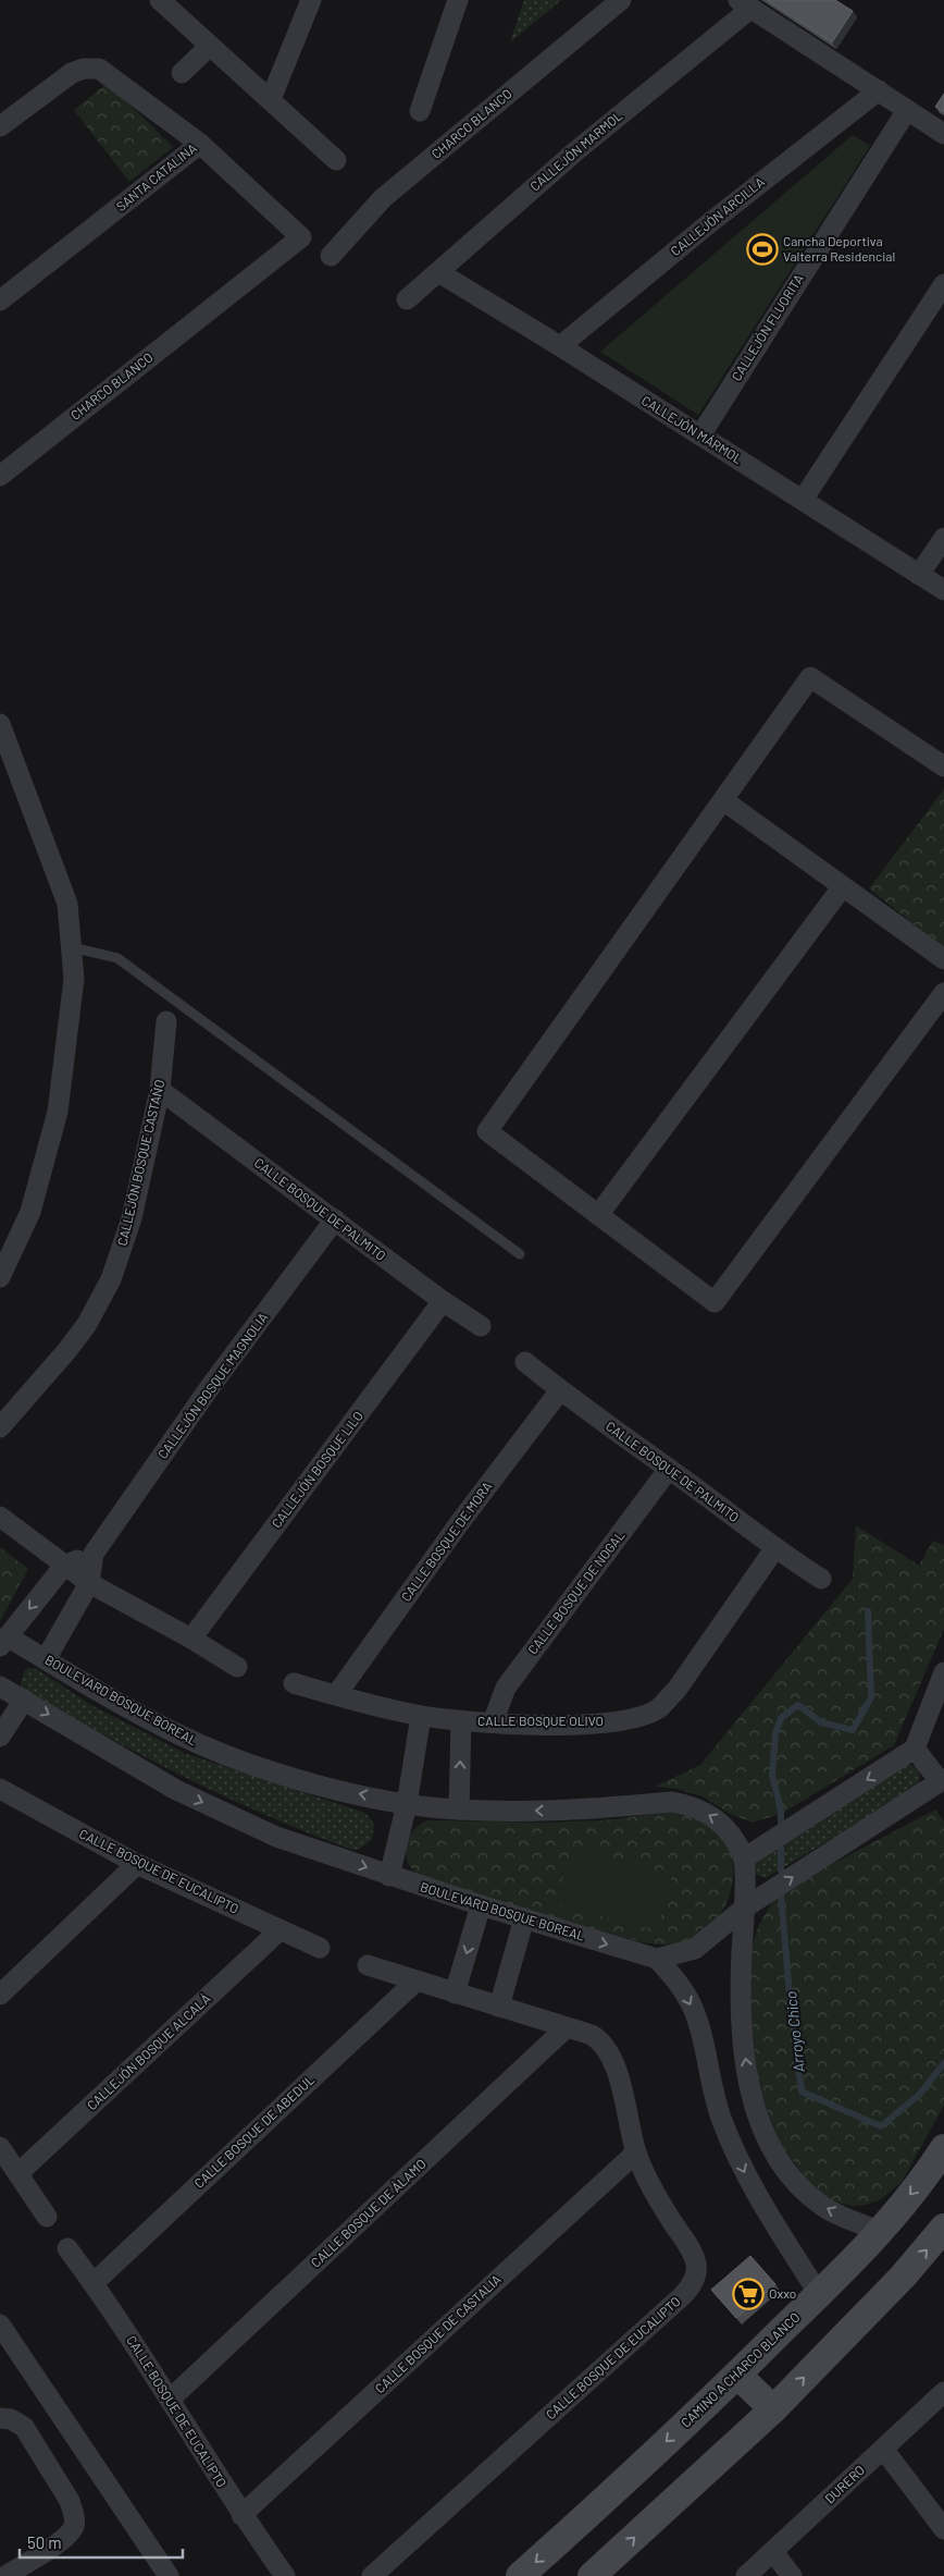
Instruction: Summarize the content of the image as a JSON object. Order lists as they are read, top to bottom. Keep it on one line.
{"streets":{"street":["CHARCO BLANCO","CALLEJÓN MARMOL","SANTA CATALINA","CALLEJÓN ARCILLA","CALLEJÓN FLUORITA","CALLEJÓN MÁRMOL","CALLEJÓN BOSQUE CASTAÑO","CALLE BOSQUE DE PALMITO","CALLEJÓN BOSQUE MAGNOLIA","CALLEJÓN BOSQUE LILO","CALLE BOSQUE DE MORA","CALLE BOSQUE DE NOGAL","BOULEVARD BOSQUE BOREAL","CALLE BOSQUE OLIVO","CALLE BOSQUE DE EUCALIPTO","CALLEJÓN BOSQUE ALCALÁ","CALLE BOSQUE DE ABEDUL","CALLE BOSQUE DE ÁLAMO","CALLE BOSQUE DE CASTALIA","CAMINO A CHARCO BLANCO","DURERO"]},"crossings":[["CHARCO BLANCO","SANTA CATALINA"],["CALLEJÓN MARMOL","CALLEJÓN MÁRMOL"],["CALLEJÓN ARCILLA","CALLEJÓN MÁRMOL"],["CALLEJÓN FLUORITA","CALLEJÓN MÁRMOL"],["CALLEJÓN BOSQUE CASTAÑO","CALLE BOSQUE DE PALMITO"],["CALLE BOSQUE DE PALMITO","CALLEJÓN BOSQUE MAGNOLIA"],["CALLE BOSQUE DE PALMITO","CALLEJÓN BOSQUE LILO"],["CALLE BOSQUE DE PALMITO","CALLE BOSQUE DE MORA"],["CALLE BOSQUE DE PALMITO","CALLE BOSQUE DE NOGAL"],["CALLE BOSQUE DE PALMITO","CALLE BOSQUE OLIVO"],["CALLE BOSQUE DE MORA","CALLE BOSQUE OLIVO"],["CALLE BOSQUE DE NOGAL","CALLE BOSQUE OLIVO"],["BOULEVARD BOSQUE BOREAL","CAMINO A CHARCO BLANCO"],["CALLE BOSQUE DE EUCALIPTO","CALLEJÓN BOSQUE ALCALÁ"],["CALLE BOSQUE DE EUCALIPTO","CALLE BOSQUE DE ABEDUL"],["CALLE BOSQUE DE EUCALIPTO","CALLE BOSQUE DE ÁLAMO"],["CALLE BOSQUE DE EUCALIPTO","CALLE BOSQUE DE CASTALIA"]],"water":["Arroyo Chico"],"places":{"sports":["Cancha Deportiva Valterra Residencial"],"supermarket":["Oxxo"]},"scale_bar":"50 m"}
